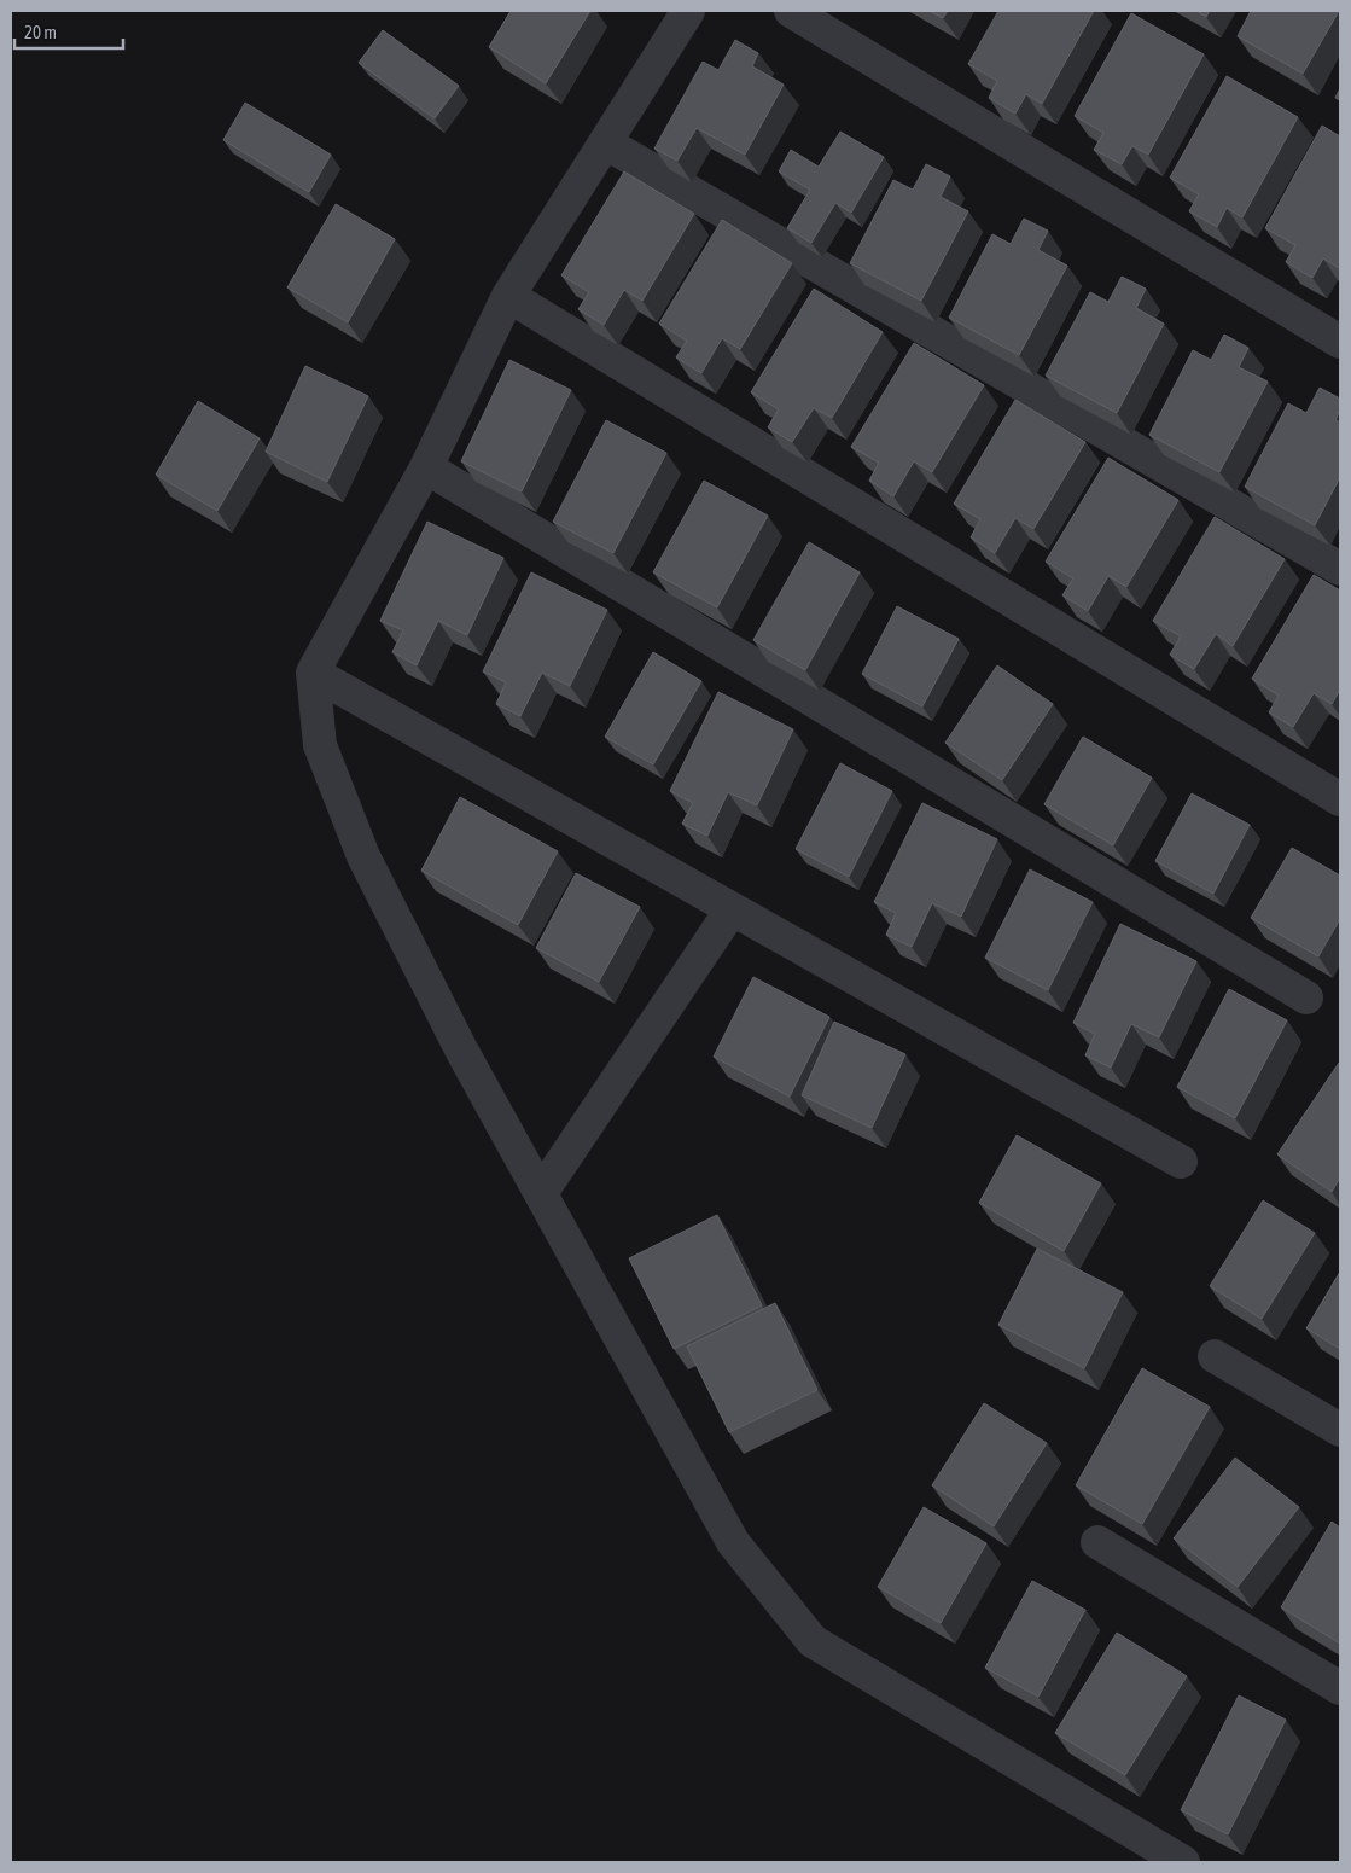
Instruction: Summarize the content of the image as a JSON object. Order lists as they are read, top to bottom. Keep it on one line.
{"scale_bar":"20 m"}
